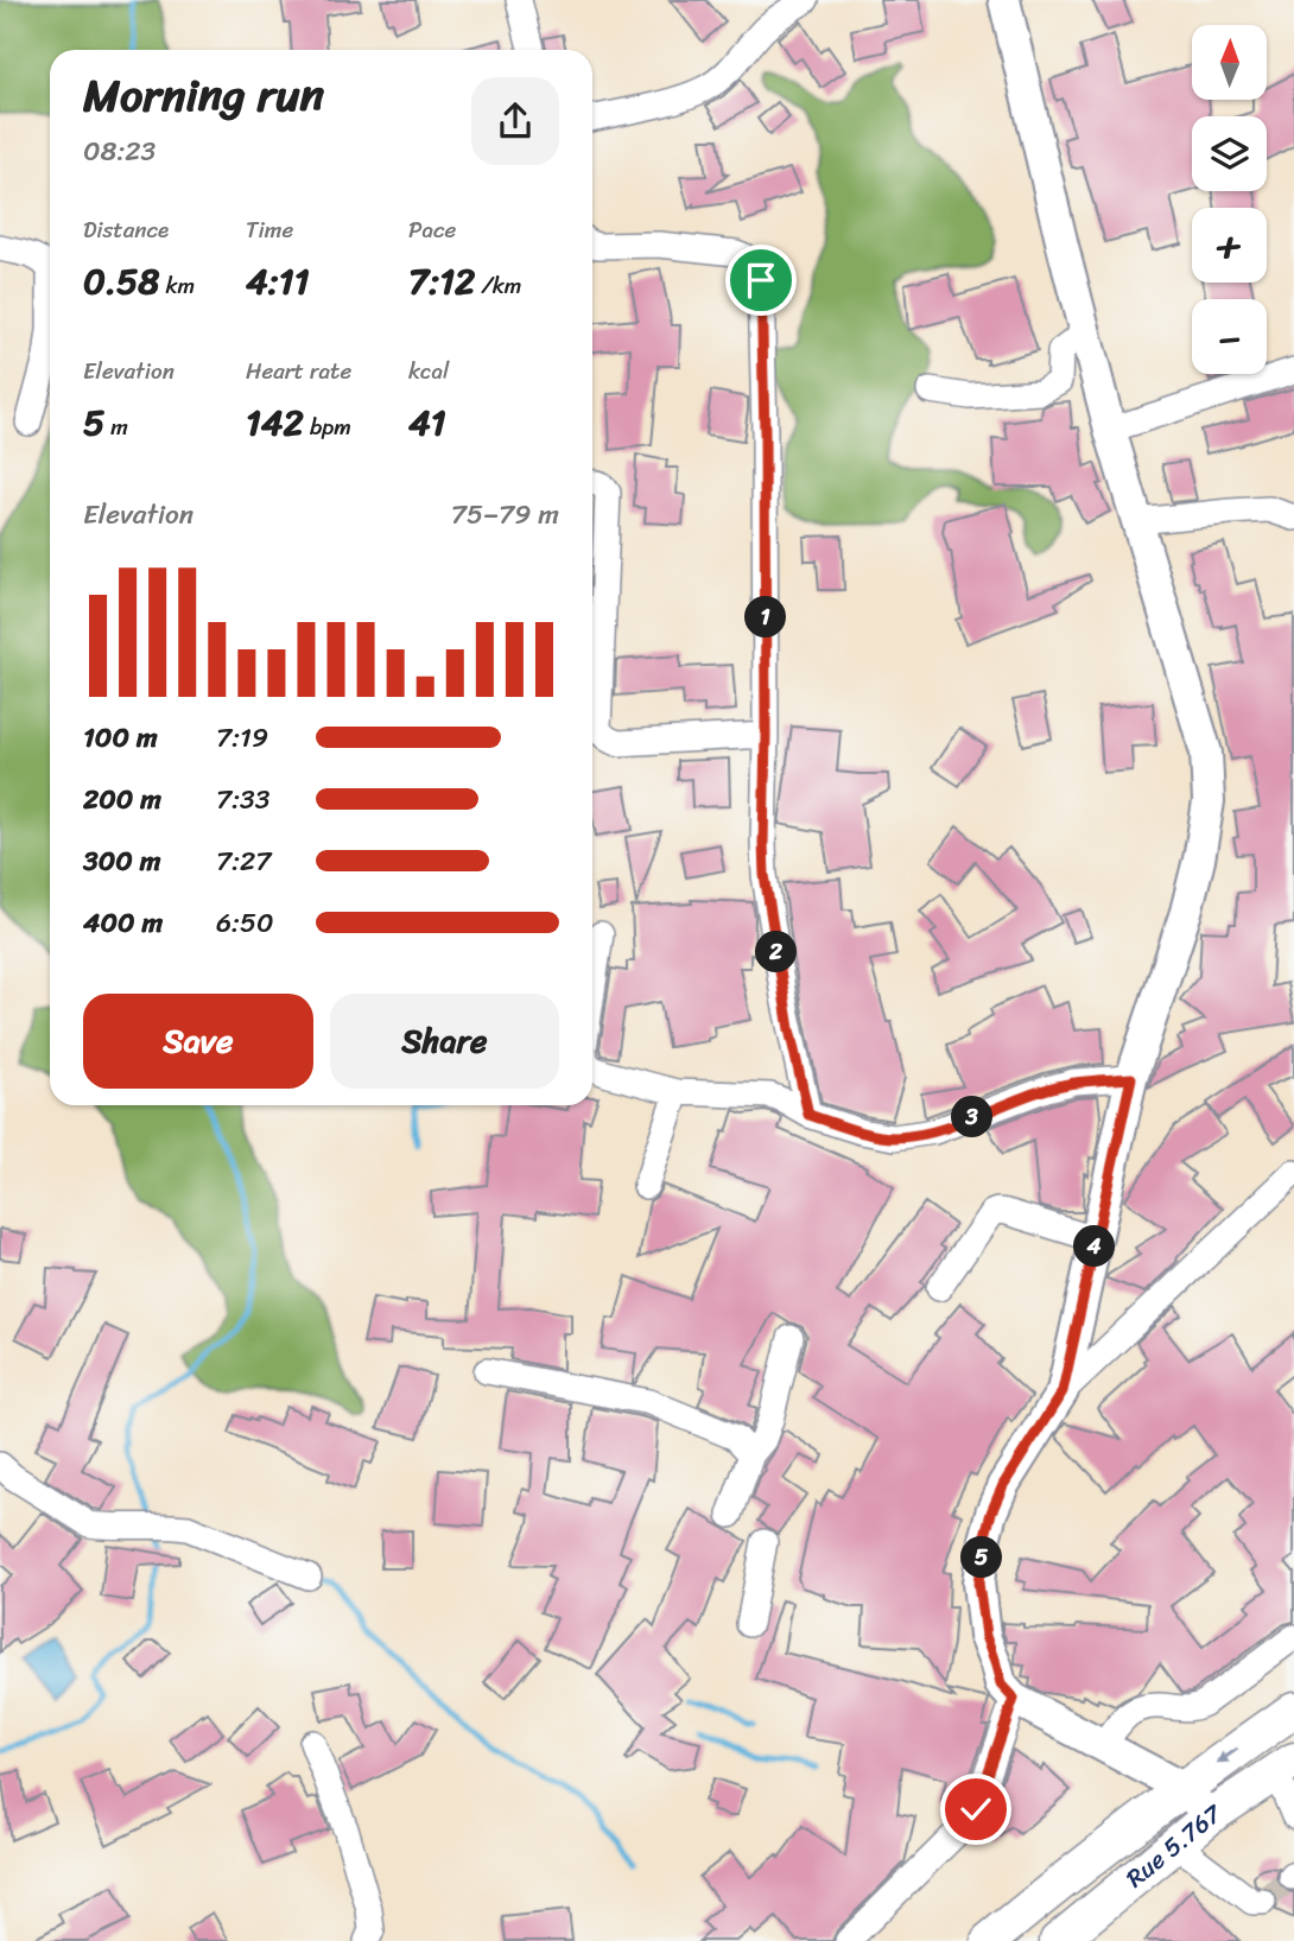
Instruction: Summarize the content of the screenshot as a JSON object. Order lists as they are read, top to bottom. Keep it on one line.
{"streets":{"highway":["Rue 5.767"]},"north":"top","page":{"map_buttons":["+","−"],"heading":["Morning run","08:23"],"stats":[["Distance","0.58 km"],["Time","4:11"],["Pace","7:12 /km"],["Elevation","5 m"],["Heart rate","142 bpm"],["kcal","41"]],"chart":["Elevation","75–79 m"],"pins":["1","2","3","4","5"],"list":[{"name":"100 m","note":"7:19"},{"name":"200 m","note":"7:33"},{"name":"300 m","note":"7:27"},{"name":"400 m","note":"6:50"}],"buttons":["Save","Share"]}}
